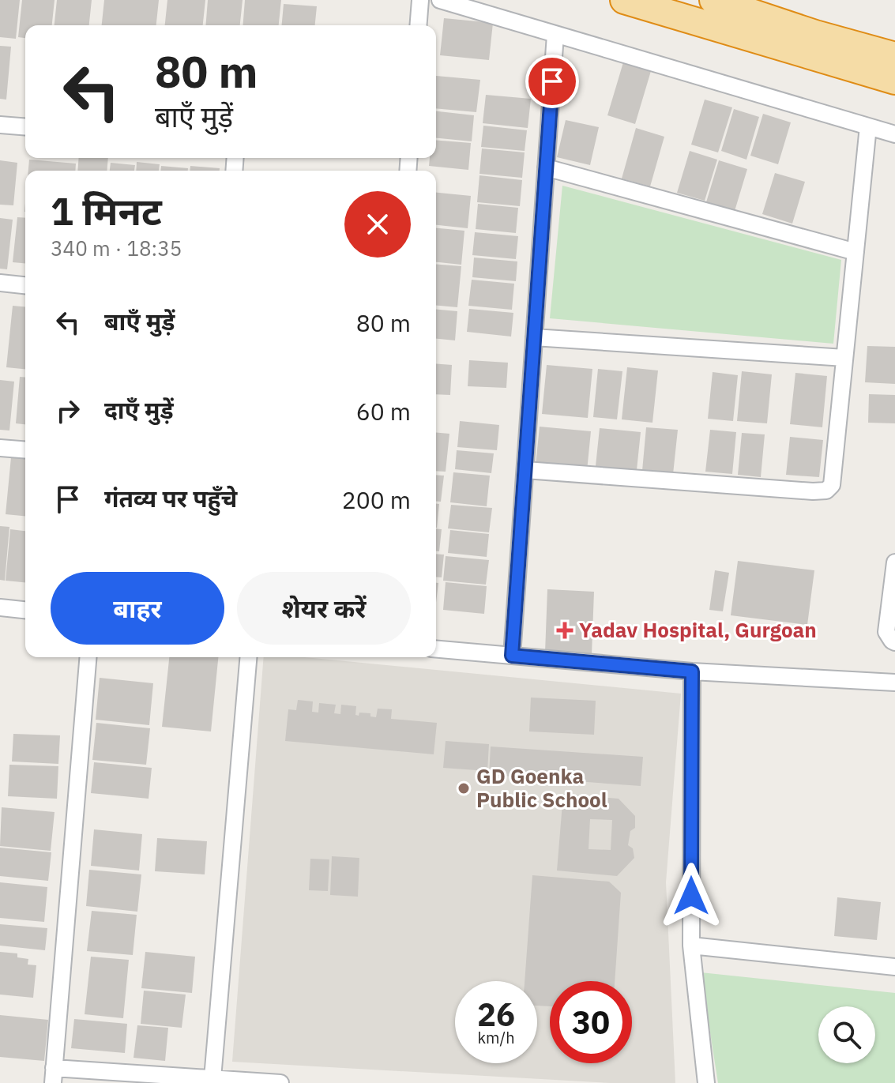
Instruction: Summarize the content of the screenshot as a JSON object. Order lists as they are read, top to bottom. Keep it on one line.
{"places":{"health":["Yadav Hospital, Gurgoan"],"other":["GD Goenka Public School"]},"page":{"turn":["80 m","बाएँ मुड़ें"],"heading":["1 मिनट","340 m · 18:35"],"list":[{"name":"बाएँ मुड़ें","value":"80 m"},{"name":"दाएँ मुड़ें","value":"60 m"},{"name":"गंतव्य पर पहुँचे","value":"200 m"}],"buttons":["बाहर","शेयर करें"],"speed":"26 km/h","limit":"30"}}
